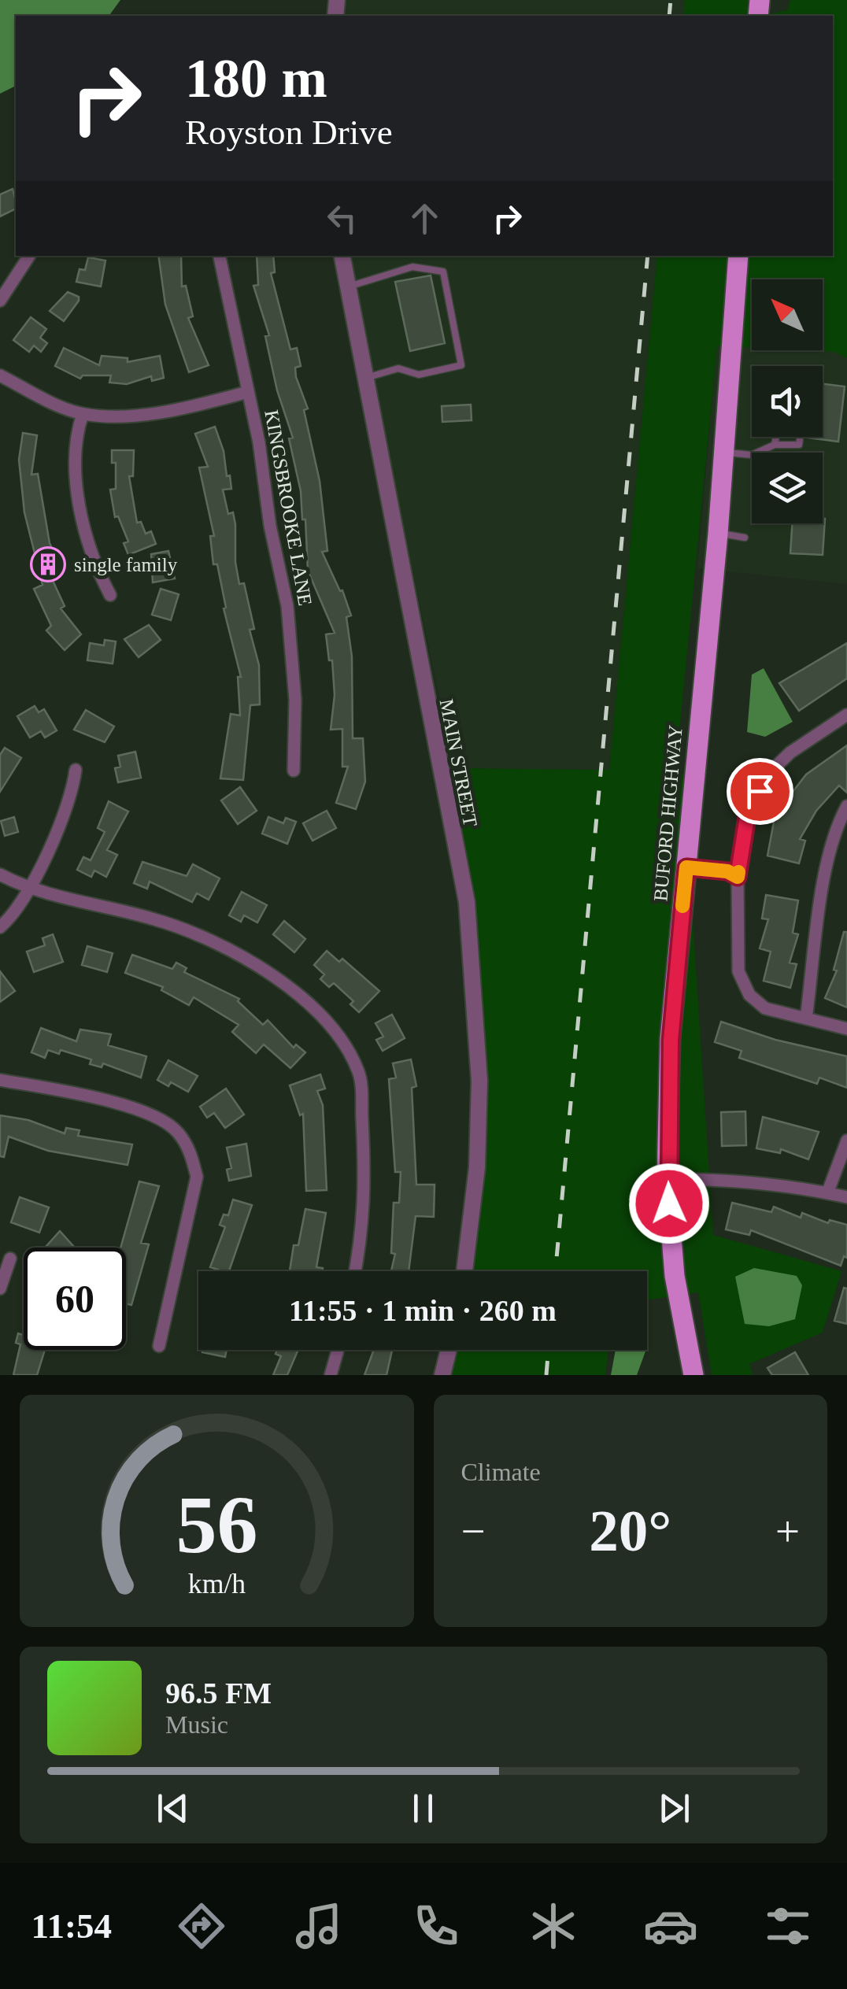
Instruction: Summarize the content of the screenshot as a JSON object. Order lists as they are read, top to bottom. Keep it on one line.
{"streets":{"main road":["BUFORD HIGHWAY"],"street":["KINGSBROOKE LANE","MAIN STREET"]},"places":{"building":["single family"]},"north":"top left","page":{"turn":["180 m","Royston Drive"],"limit":"60","trip":"11:55 · 1 min · 260 m","tile":"Climate","heat":["−","20°","+"],"song":["96.5 FM","Music"],"tabs":"11:54","gauge":["56","km/h"]}}
